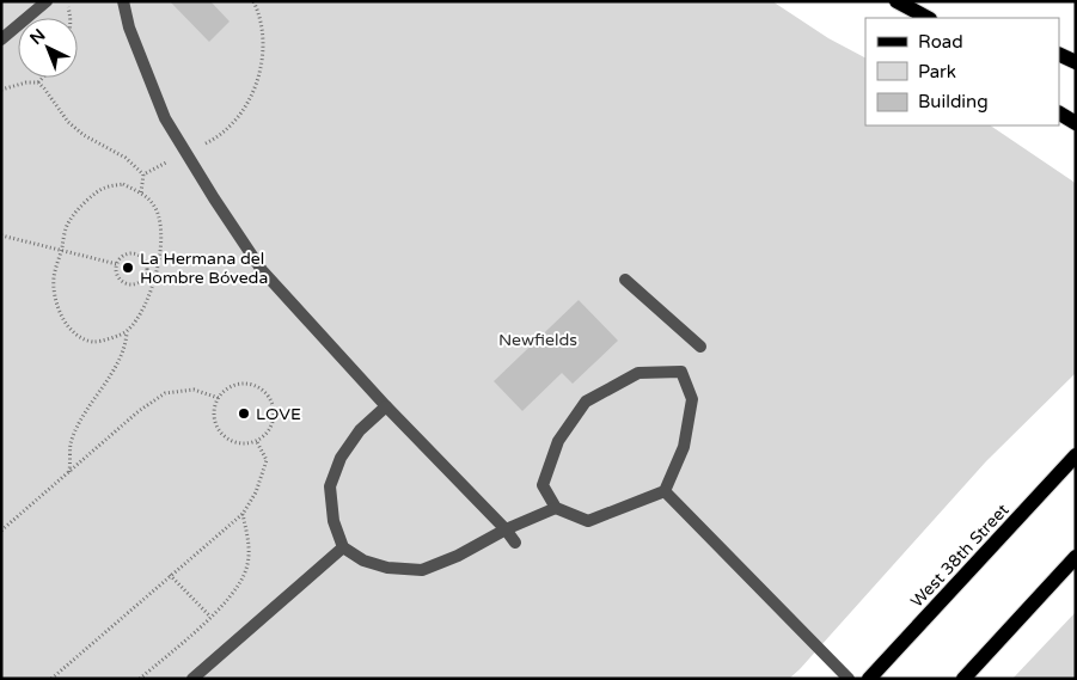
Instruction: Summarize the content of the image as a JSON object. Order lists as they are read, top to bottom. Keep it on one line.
{"streets":{"main road":["West 38th Street"]},"parks":["Newfields"],"places":["La Hermana del Hombre Bóveda","LOVE"],"legend":["Road","Park","Building"],"north":"top left"}
